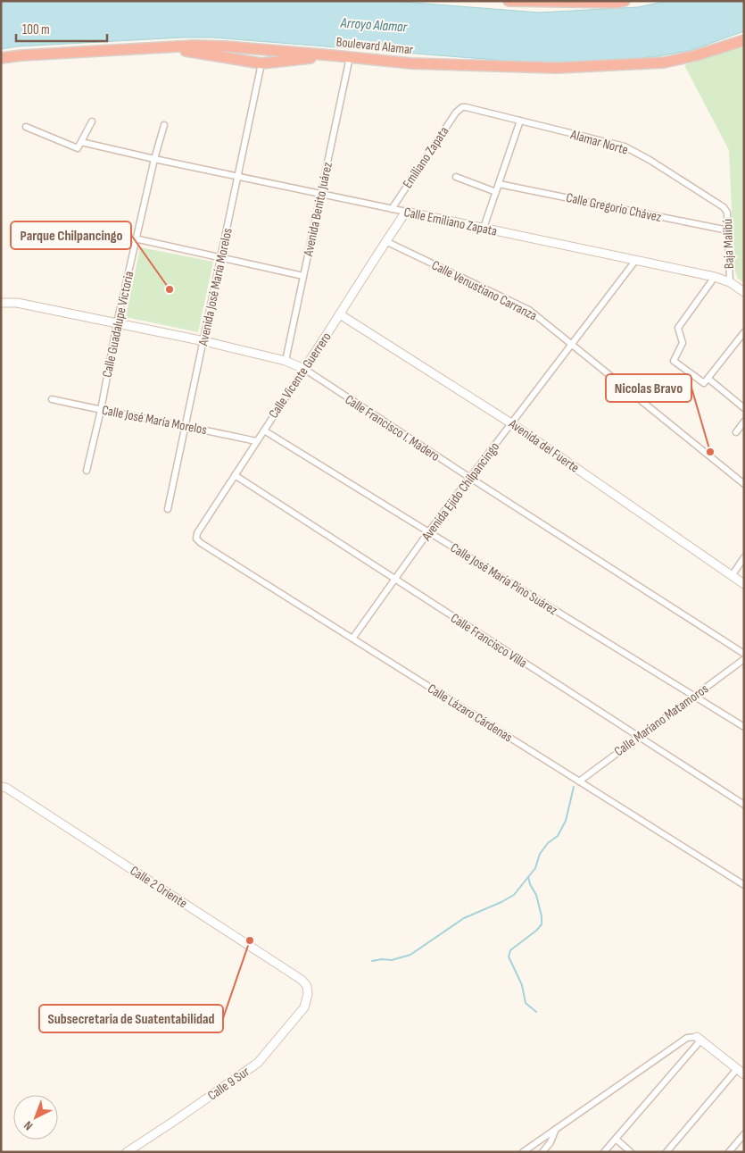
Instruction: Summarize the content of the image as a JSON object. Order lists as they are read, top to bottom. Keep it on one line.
{"streets":{"highway":["Boulevard Alamar"],"street":["Alamar Norte","Emiliano Zapata","Calle Gregorio Chávez","Avenida Benito Juárez","Calle Emiliano Zapata","Baja Malibú","Avenida José María Morelos","Calle Venustiano Carranza","Calle Guadalupe Victoria","Calle Vicente Guerrero","Calle José María Morelos","Calle Francisco I. Madero","Avenida del Fuerte","Avenida Ejido Chilpancingo","Calle José María Pino Suárez","Calle Francisco Villa","Calle Lázaro Cárdenas","Calle Mariano Matamoros","Calle 2 Oriente","Calle 9 Sur"]},"crossings":[["Boulevard Alamar","Avenida Benito Juárez"],["Alamar Norte","Emiliano Zapata"],["Alamar Norte","Baja Malibú"],["Emiliano Zapata","Calle Emiliano Zapata"],["Calle Gregorio Chávez","Baja Malibú"],["Avenida Benito Juárez","Calle Emiliano Zapata"],["Avenida Benito Juárez","Calle Francisco I. Madero"],["Calle Emiliano Zapata","Baja Malibú"],["Calle Emiliano Zapata","Avenida José María Morelos"],["Calle Emiliano Zapata","Calle Guadalupe Victoria"],["Calle Emiliano Zapata","Calle Vicente Guerrero"],["Calle Emiliano Zapata","Avenida Ejido Chilpancingo"],["Avenida José María Morelos","Calle José María Morelos"],["Avenida José María Morelos","Calle Francisco I. Madero"],["Calle Venustiano Carranza","Calle Vicente Guerrero"],["Calle Venustiano Carranza","Avenida Ejido Chilpancingo"],["Calle Guadalupe Victoria","Calle José María Morelos"],["Calle Guadalupe Victoria","Calle Francisco I. Madero"],["Calle Vicente Guerrero","Calle José María Morelos"],["Calle Vicente Guerrero","Calle Francisco I. Madero"],["Calle Vicente Guerrero","Avenida del Fuerte"],["Calle Vicente Guerrero","Calle José María Pino Suárez"],["Calle Vicente Guerrero","Calle Francisco Villa"],["Calle Vicente Guerrero","Calle Lázaro Cárdenas"],["Calle Francisco I. Madero","Avenida Ejido Chilpancingo"],["Avenida del Fuerte","Avenida Ejido Chilpancingo"],["Avenida Ejido Chilpancingo","Calle José María Pino Suárez"],["Avenida Ejido Chilpancingo","Calle Francisco Villa"],["Avenida Ejido Chilpancingo","Calle Lázaro Cárdenas"],["Calle José María Pino Suárez","Calle Mariano Matamoros"],["Calle Francisco Villa","Calle Mariano Matamoros"],["Calle Lázaro Cárdenas","Calle Mariano Matamoros"],["Calle 2 Oriente","Calle 9 Sur"]],"water":["Arroyo Alamar"],"places":["Parque Chilpancingo","Nicolas Bravo","Subsecretaria de Suatentabilidad"],"scale_bar":"100 m","north":"bottom left"}
